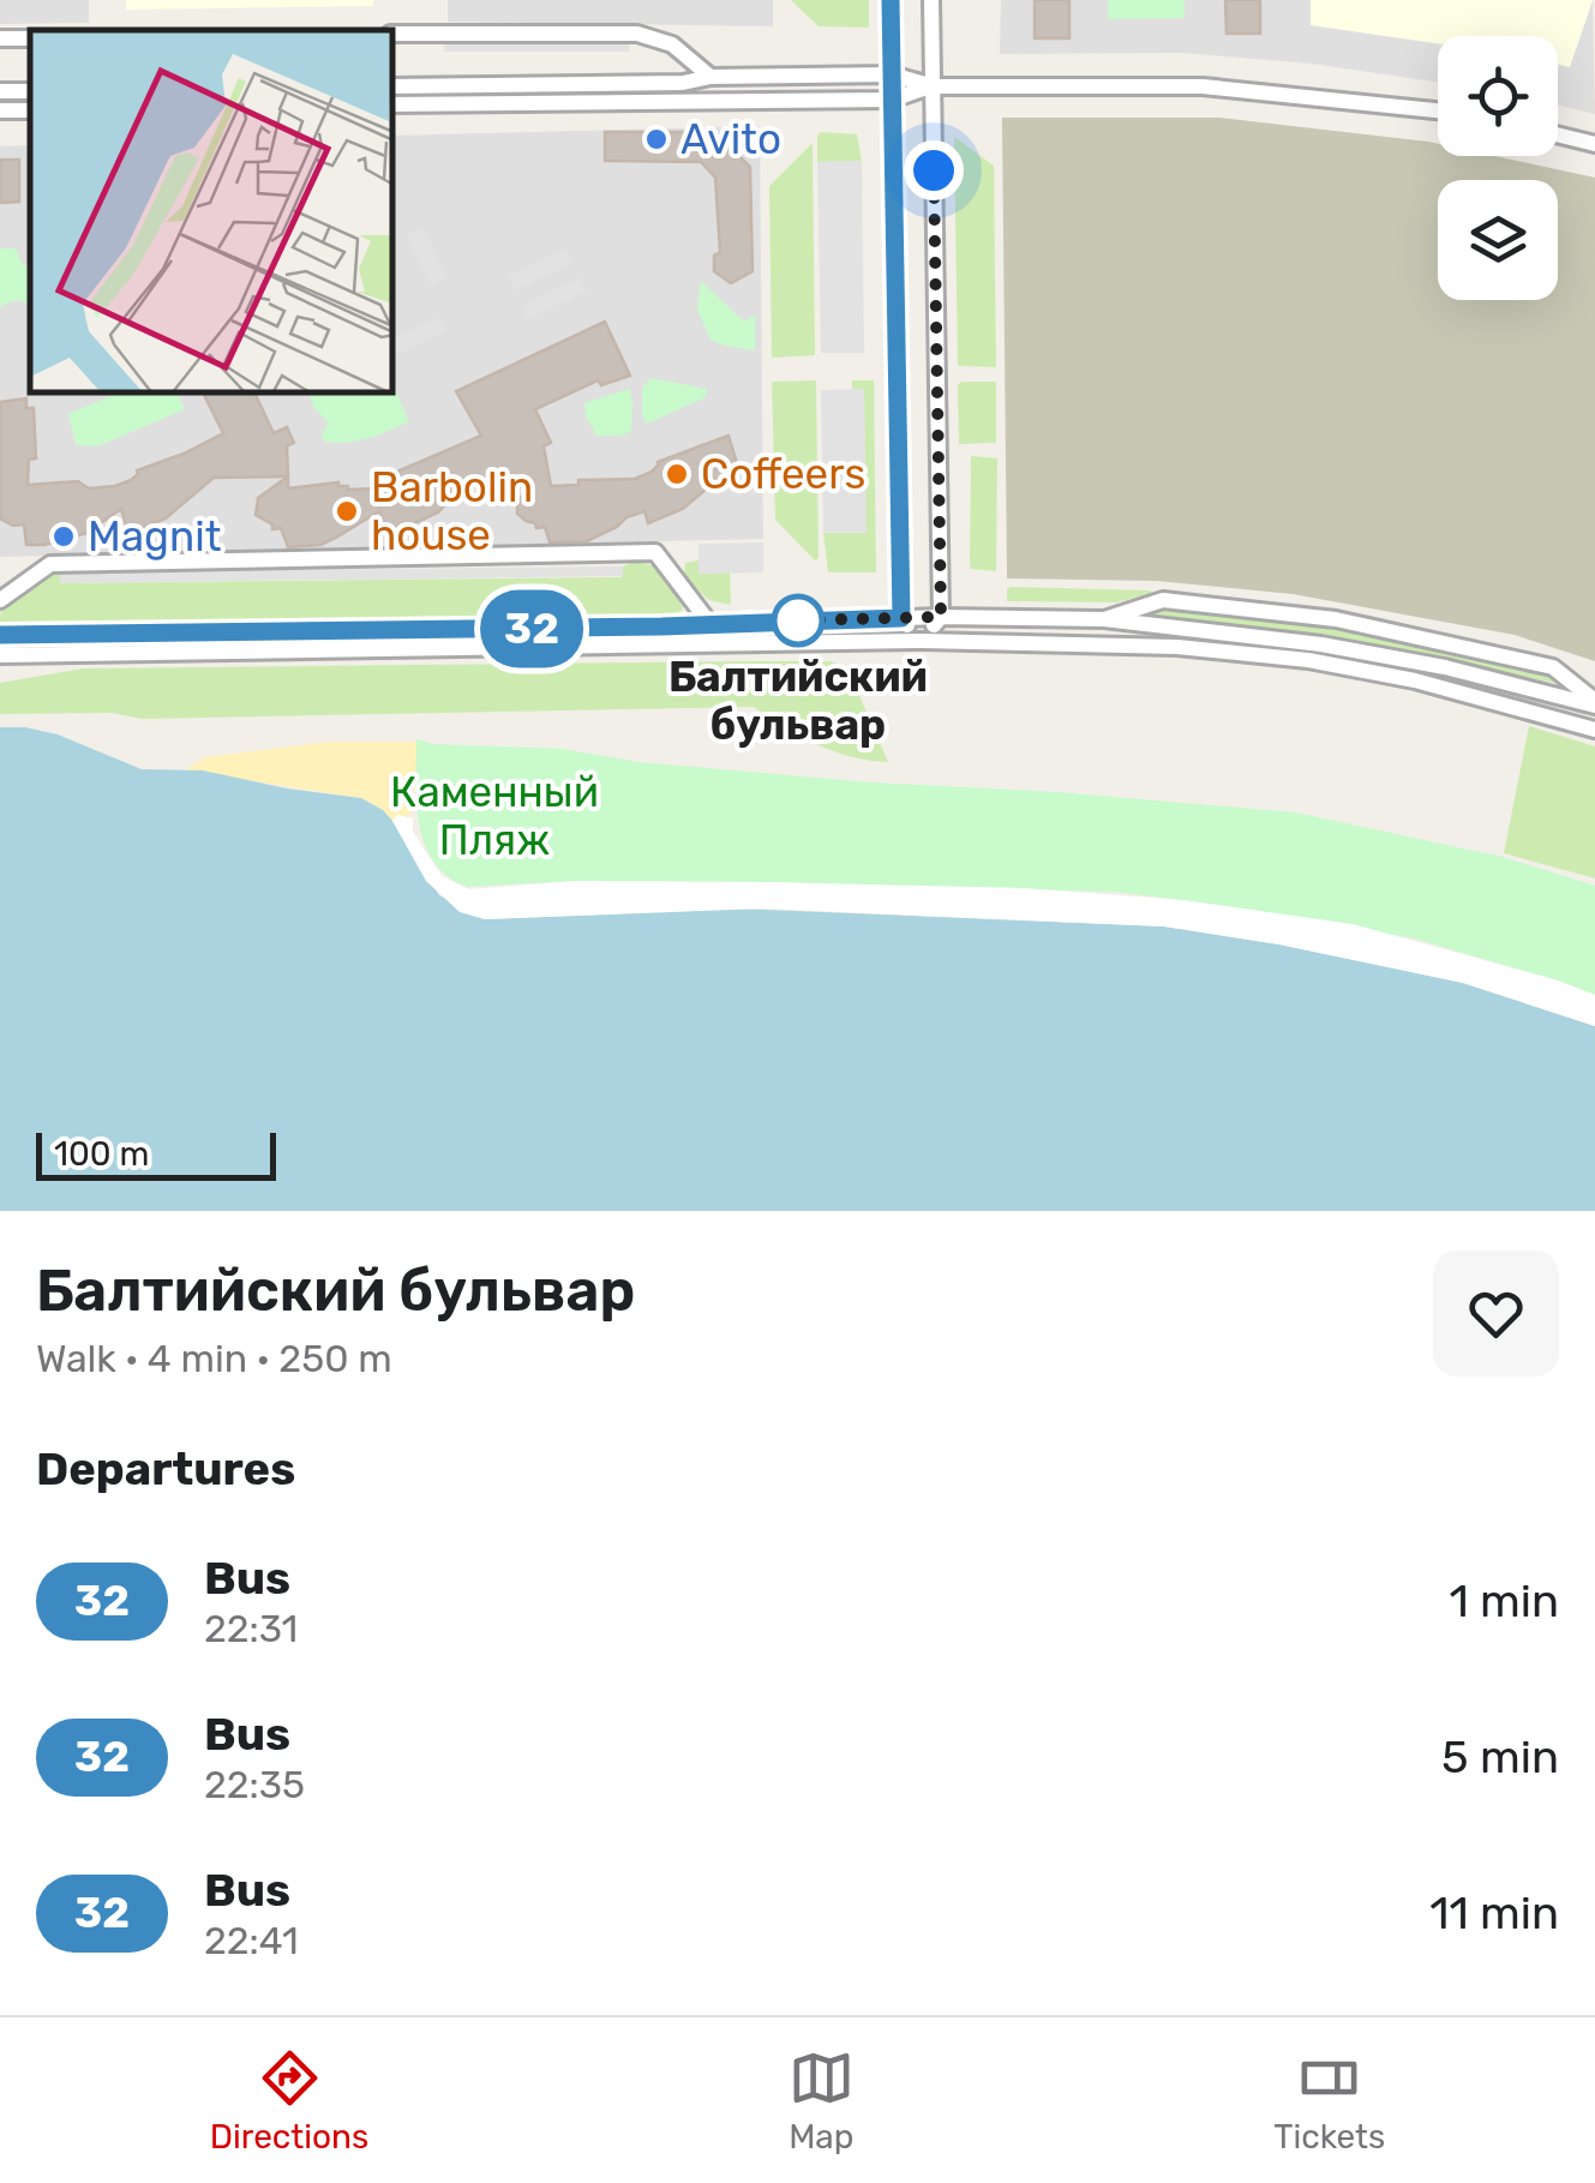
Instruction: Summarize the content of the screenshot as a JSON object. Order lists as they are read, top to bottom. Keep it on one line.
{"parks":["Каменный Пляж"],"places":["Avito","Coffeers","Barbolin house","Magnit","Балтийский бульвар"],"lines":["bus line 32"],"scale_bar":"100 m","page":{"on_map":"32","scale":"100 m","heading":[["Балтийский бульвар","Walk · 4 min · 250 m"],"Departures"],"list":[{"mark":"32","name":"Bus","note":"22:31","value":"1 min"},{"mark":"32","name":"Bus","note":"22:35","value":"5 min"},{"mark":"32","name":"Bus","note":"22:41","value":"11 min"}],"tabs":["Directions","Map","Tickets"]}}
